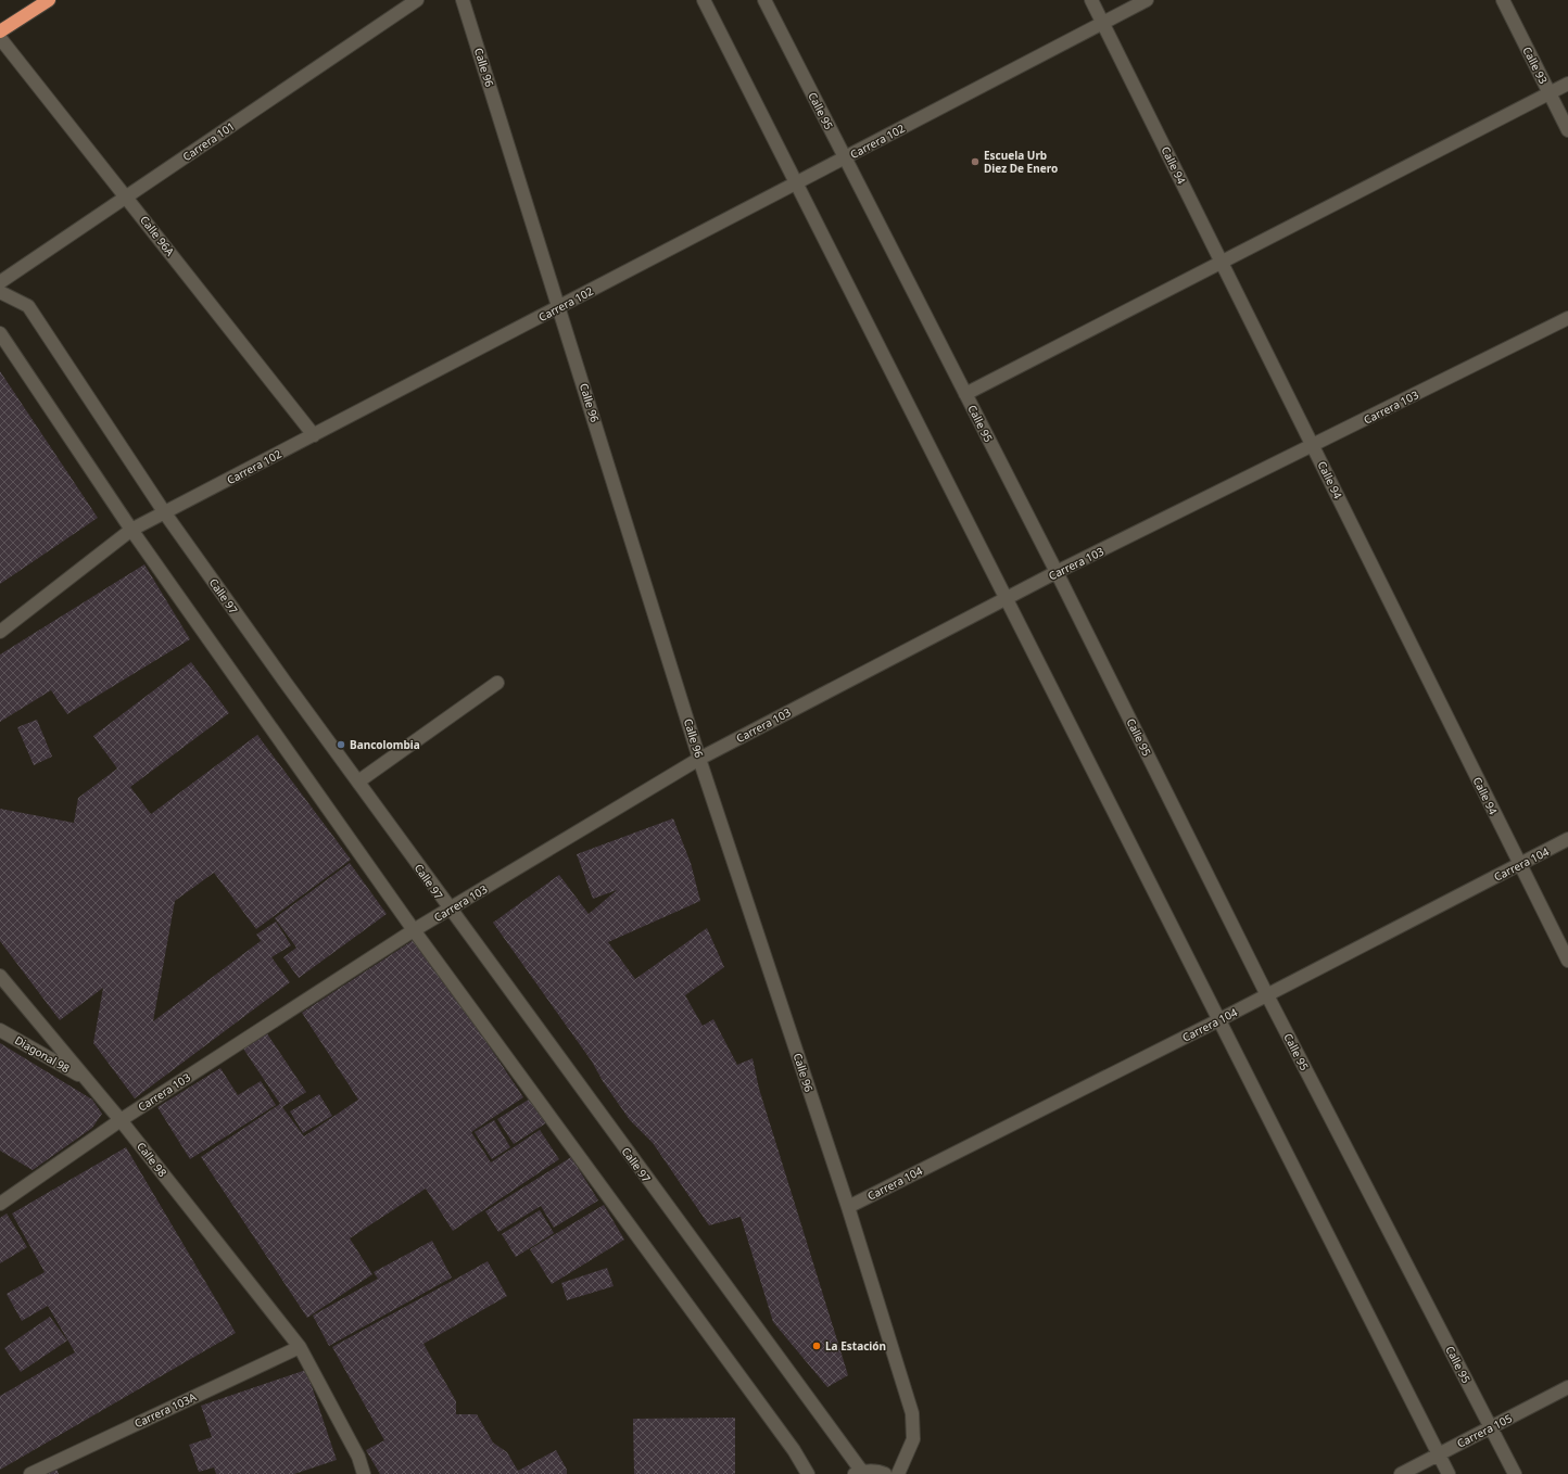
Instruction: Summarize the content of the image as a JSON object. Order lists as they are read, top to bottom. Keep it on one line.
{"streets":{"street":["Calle 93","Calle 96","Calle 95","Carrera 101","Carrera 102","Calle 94","Calle 96A","Carrera 103","Calle 97","Carrera 104","Diagonal 98","Calle 98","Carrera 103A","Carrera 105"]},"crossings":[["Calle 96","Carrera 102"],["Calle 96","Carrera 103"],["Calle 96","Carrera 104"],["Calle 95","Carrera 102"],["Calle 95","Carrera 103"],["Calle 95","Carrera 104"],["Calle 95","Carrera 105"],["Carrera 101","Calle 96A"],["Carrera 102","Calle 94"],["Carrera 102","Calle 96A"],["Carrera 102","Calle 97"],["Calle 94","Carrera 103"],["Calle 94","Carrera 104"],["Carrera 103","Calle 97"],["Carrera 103","Calle 98"],["Diagonal 98","Calle 98"],["Calle 98","Carrera 103A"]],"places":["Escuela Urb Diez De Enero","Bancolombia","La Estación"]}
